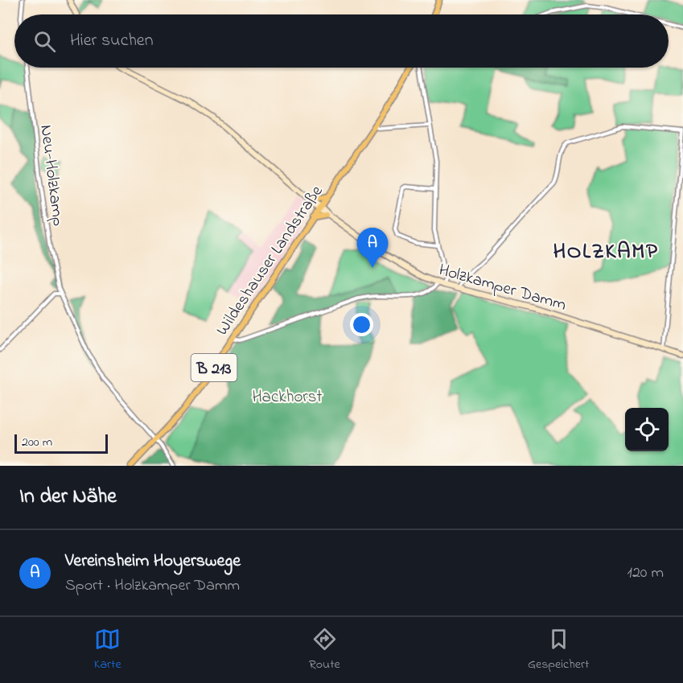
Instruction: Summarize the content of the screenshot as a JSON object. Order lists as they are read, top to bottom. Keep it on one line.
{"streets":{"main road":["Wildeshauser Landstraße","Holzkamper Damm","B 213"],"street":["Neu-Holzkamp"]},"crossings":[["Neu-Holzkamp","Wildeshauser Landstraße"],["Wildeshauser Landstraße","Holzkamper Damm"]],"districts":["HOLZKAMP"],"parks":["Hackhorst"],"scale_bar":"200 m","page":{"search":"Hier suchen","pins":"A","scale":"200 m","heading":"In der Nähe","list":[{"mark":"A","name":"Vereinsheim Hoyerswege","note":"Sport · Holzkamper Damm","value":"120 m"}],"nav":["Karte","Route","Gespeichert"]}}
